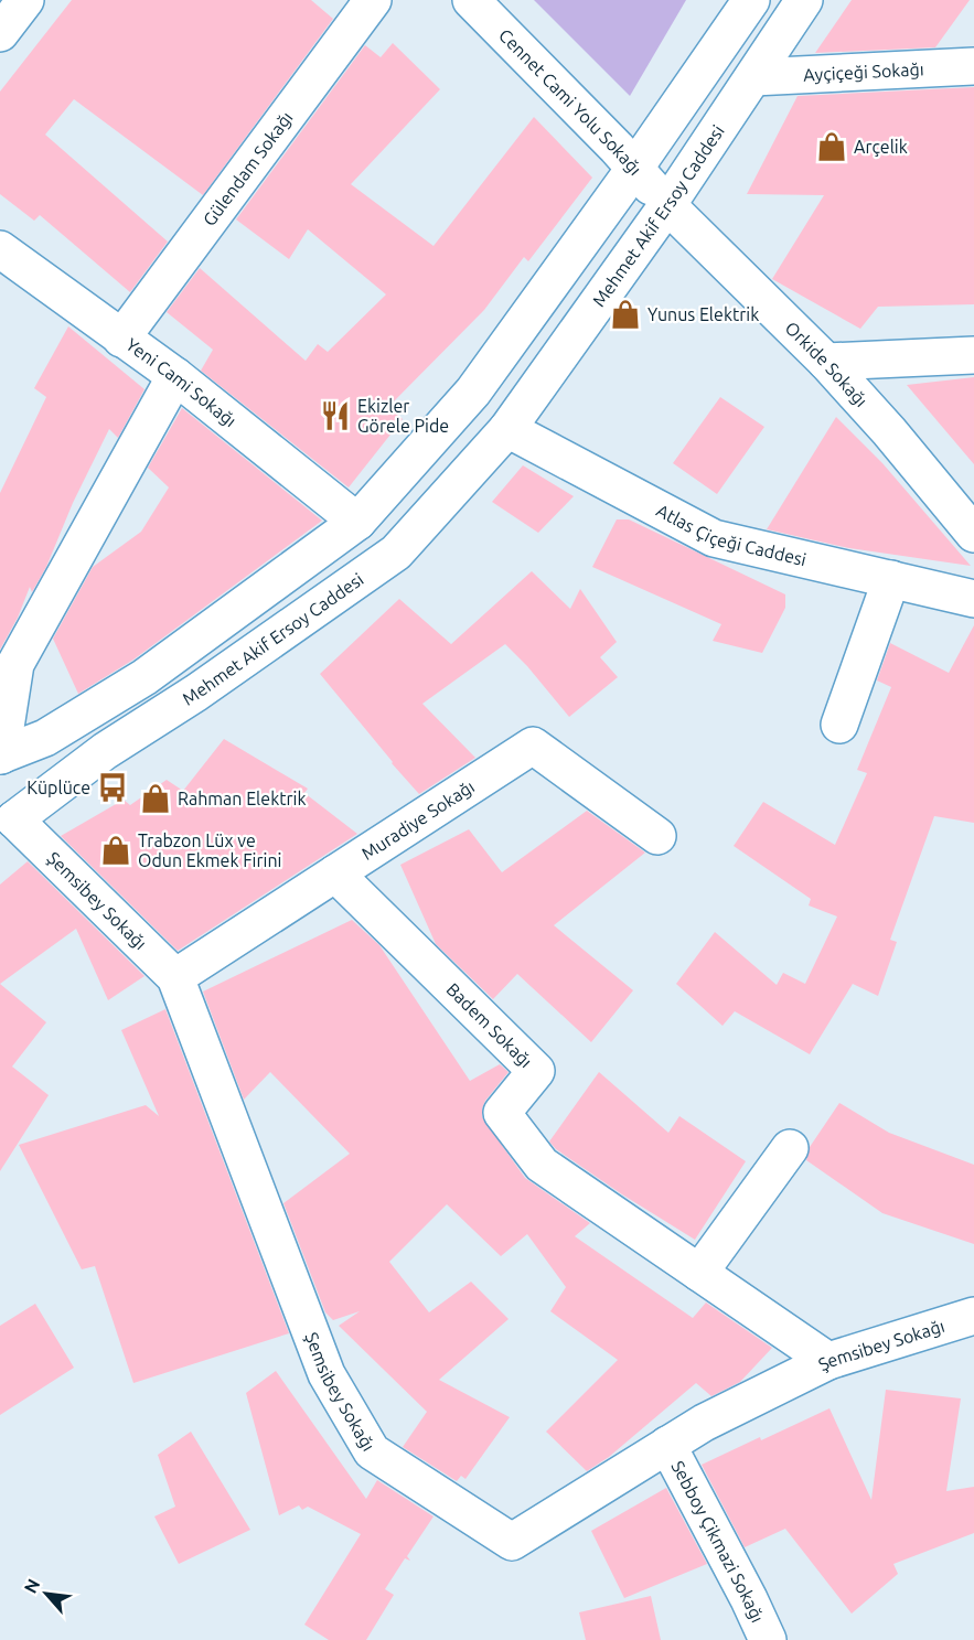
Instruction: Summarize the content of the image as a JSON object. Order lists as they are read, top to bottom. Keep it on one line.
{"streets":{"street":["Ayçiçeği Sokağı","Cennet Cami Yolu Sokağı","Gülendam Sokağı","Mehmet Akif Ersoy Caddesi","Orkide Sokağı","Yeni Cami Sokağı","Atlas Çiçeği Caddesi","Muradiye Sokağı","Şemsibey Sokağı","Badem Sokağı","Sebboy Çikmazi Sokağı"]},"crossings":[["Ayçiçeği Sokağı","Mehmet Akif Ersoy Caddesi"],["Cennet Cami Yolu Sokağı","Mehmet Akif Ersoy Caddesi"],["Cennet Cami Yolu Sokağı","Orkide Sokağı"],["Gülendam Sokağı","Yeni Cami Sokağı"],["Mehmet Akif Ersoy Caddesi","Orkide Sokağı"],["Mehmet Akif Ersoy Caddesi","Yeni Cami Sokağı"],["Mehmet Akif Ersoy Caddesi","Atlas Çiçeği Caddesi"],["Mehmet Akif Ersoy Caddesi","Şemsibey Sokağı"],["Muradiye Sokağı","Şemsibey Sokağı"],["Muradiye Sokağı","Badem Sokağı"],["Şemsibey Sokağı","Badem Sokağı"],["Şemsibey Sokağı","Sebboy Çikmazi Sokağı"]],"places":{"shop":["Arçelik","Yunus Elektrik","Rahman Elektrik","Trabzon Lüx ve Odun Ekmek Firini"],"restaurant":["Ekizler Görele Pide"],"bus stop":["Küplüce"]},"north":"top left"}
